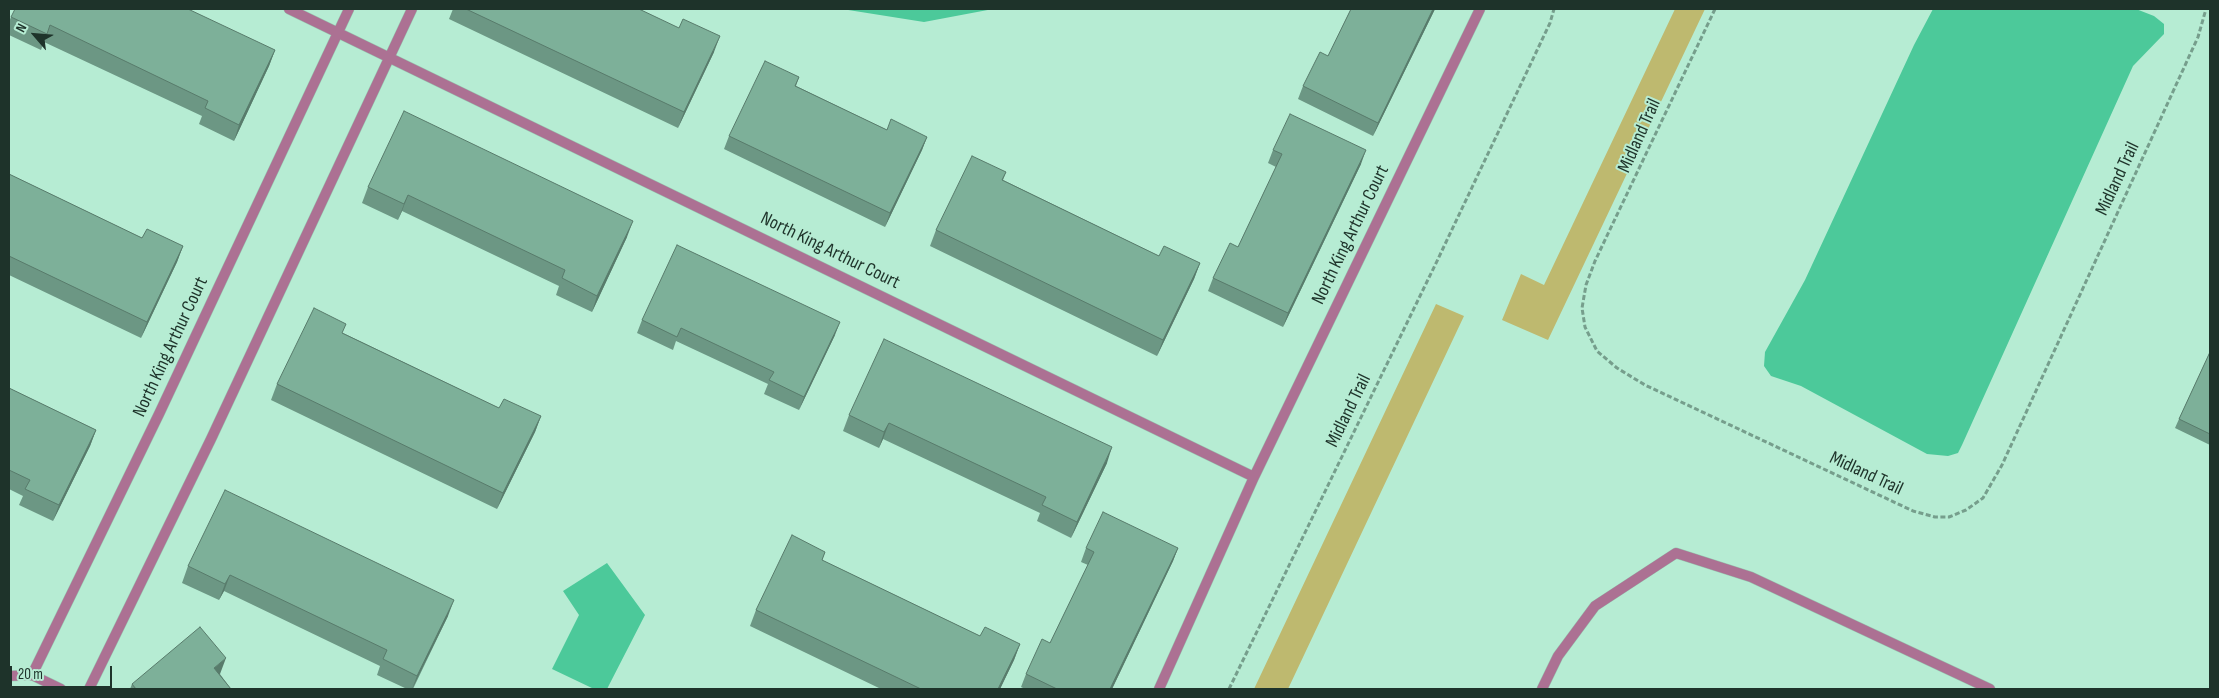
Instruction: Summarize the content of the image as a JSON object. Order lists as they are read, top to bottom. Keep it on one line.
{"streets":{"street":["North King Arthur Court"],"path":["Midland Trail"]},"scale_bar":"20 m","north":"top left"}
